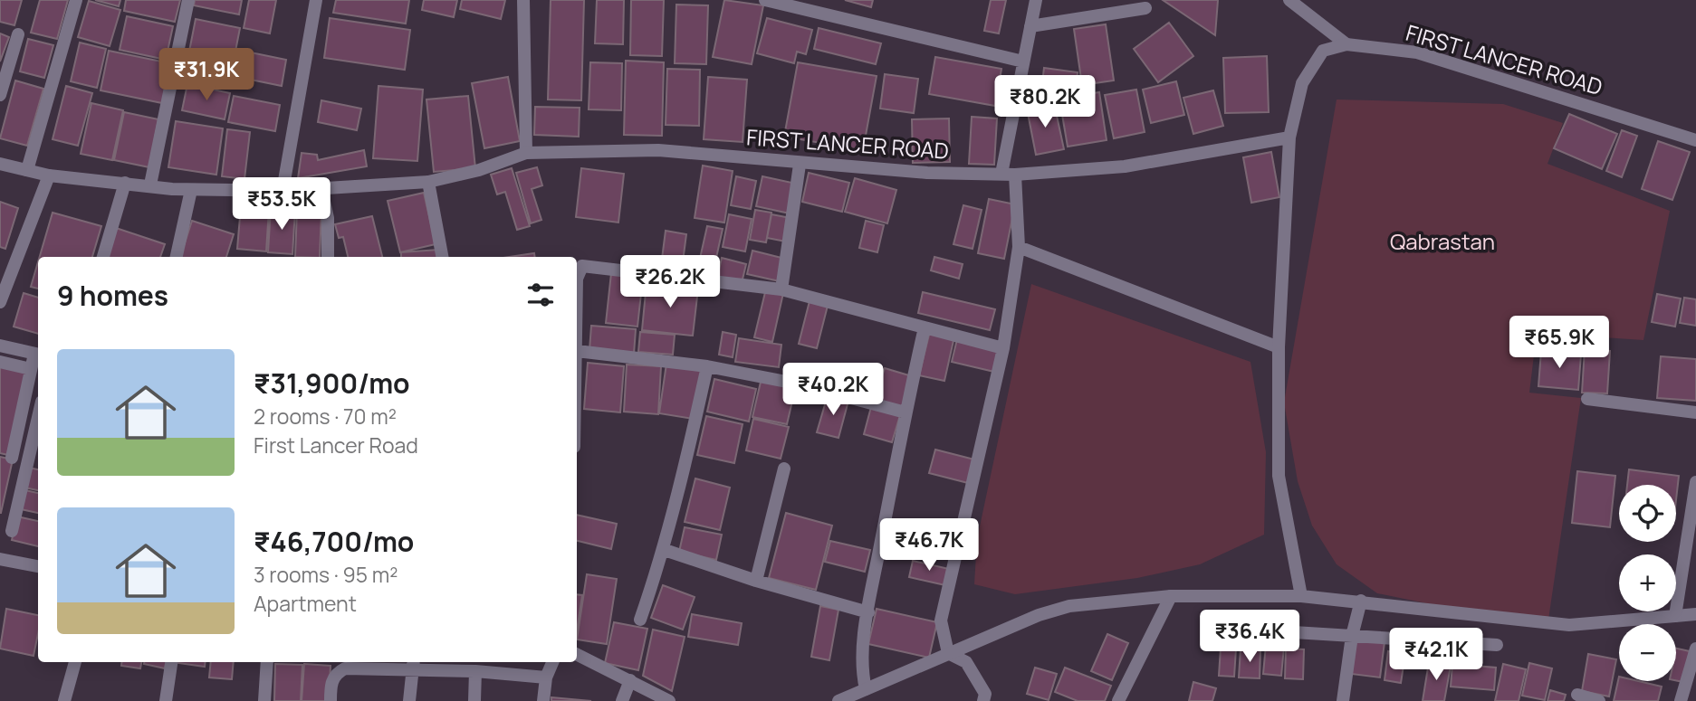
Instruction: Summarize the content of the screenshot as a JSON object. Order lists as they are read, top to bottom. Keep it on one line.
{"streets":{"street":["FIRST LANCER ROAD"]},"parks":["Qabrastan"],"page":{"price":["₹31.9K","₹80.2K","₹53.5K","₹26.2K","₹65.9K","₹40.2K","₹46.7K","₹36.4K","₹42.1K"],"heading":"9 homes","list":[{"name":"₹31,900/mo","note":"2 rooms · 70 m² · First Lancer Road"},{"name":"₹46,700/mo","note":"3 rooms · 95 m² · Apartment"}],"map_buttons":["+","−"]}}
